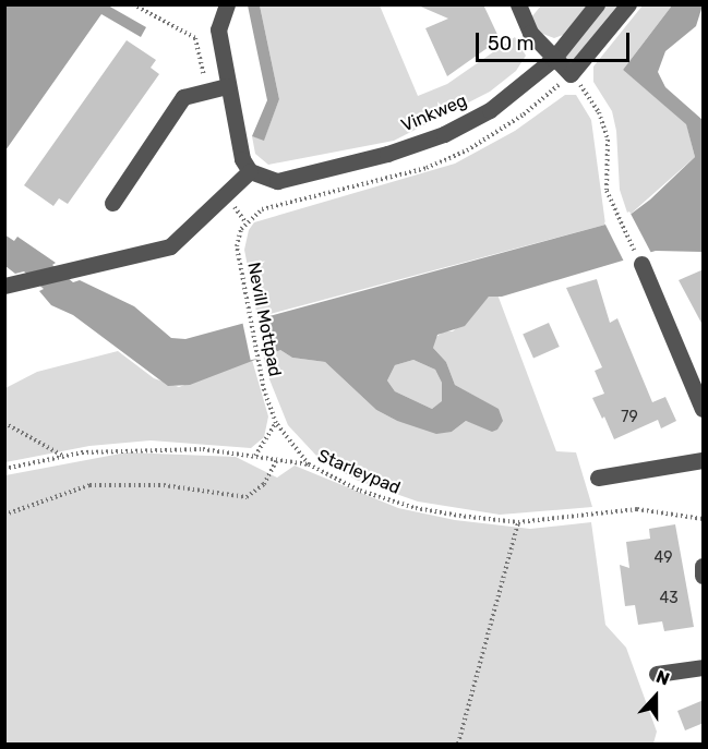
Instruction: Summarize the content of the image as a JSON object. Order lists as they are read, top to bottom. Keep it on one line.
{"streets":{"street":["Vinkweg"],"path":["Nevill Mottpad","Starleypad"]},"crossings":[["Nevill Mottpad","Starleypad"]],"house_numbers":["79","49","43"],"scale_bar":"50 m","north":"top"}
